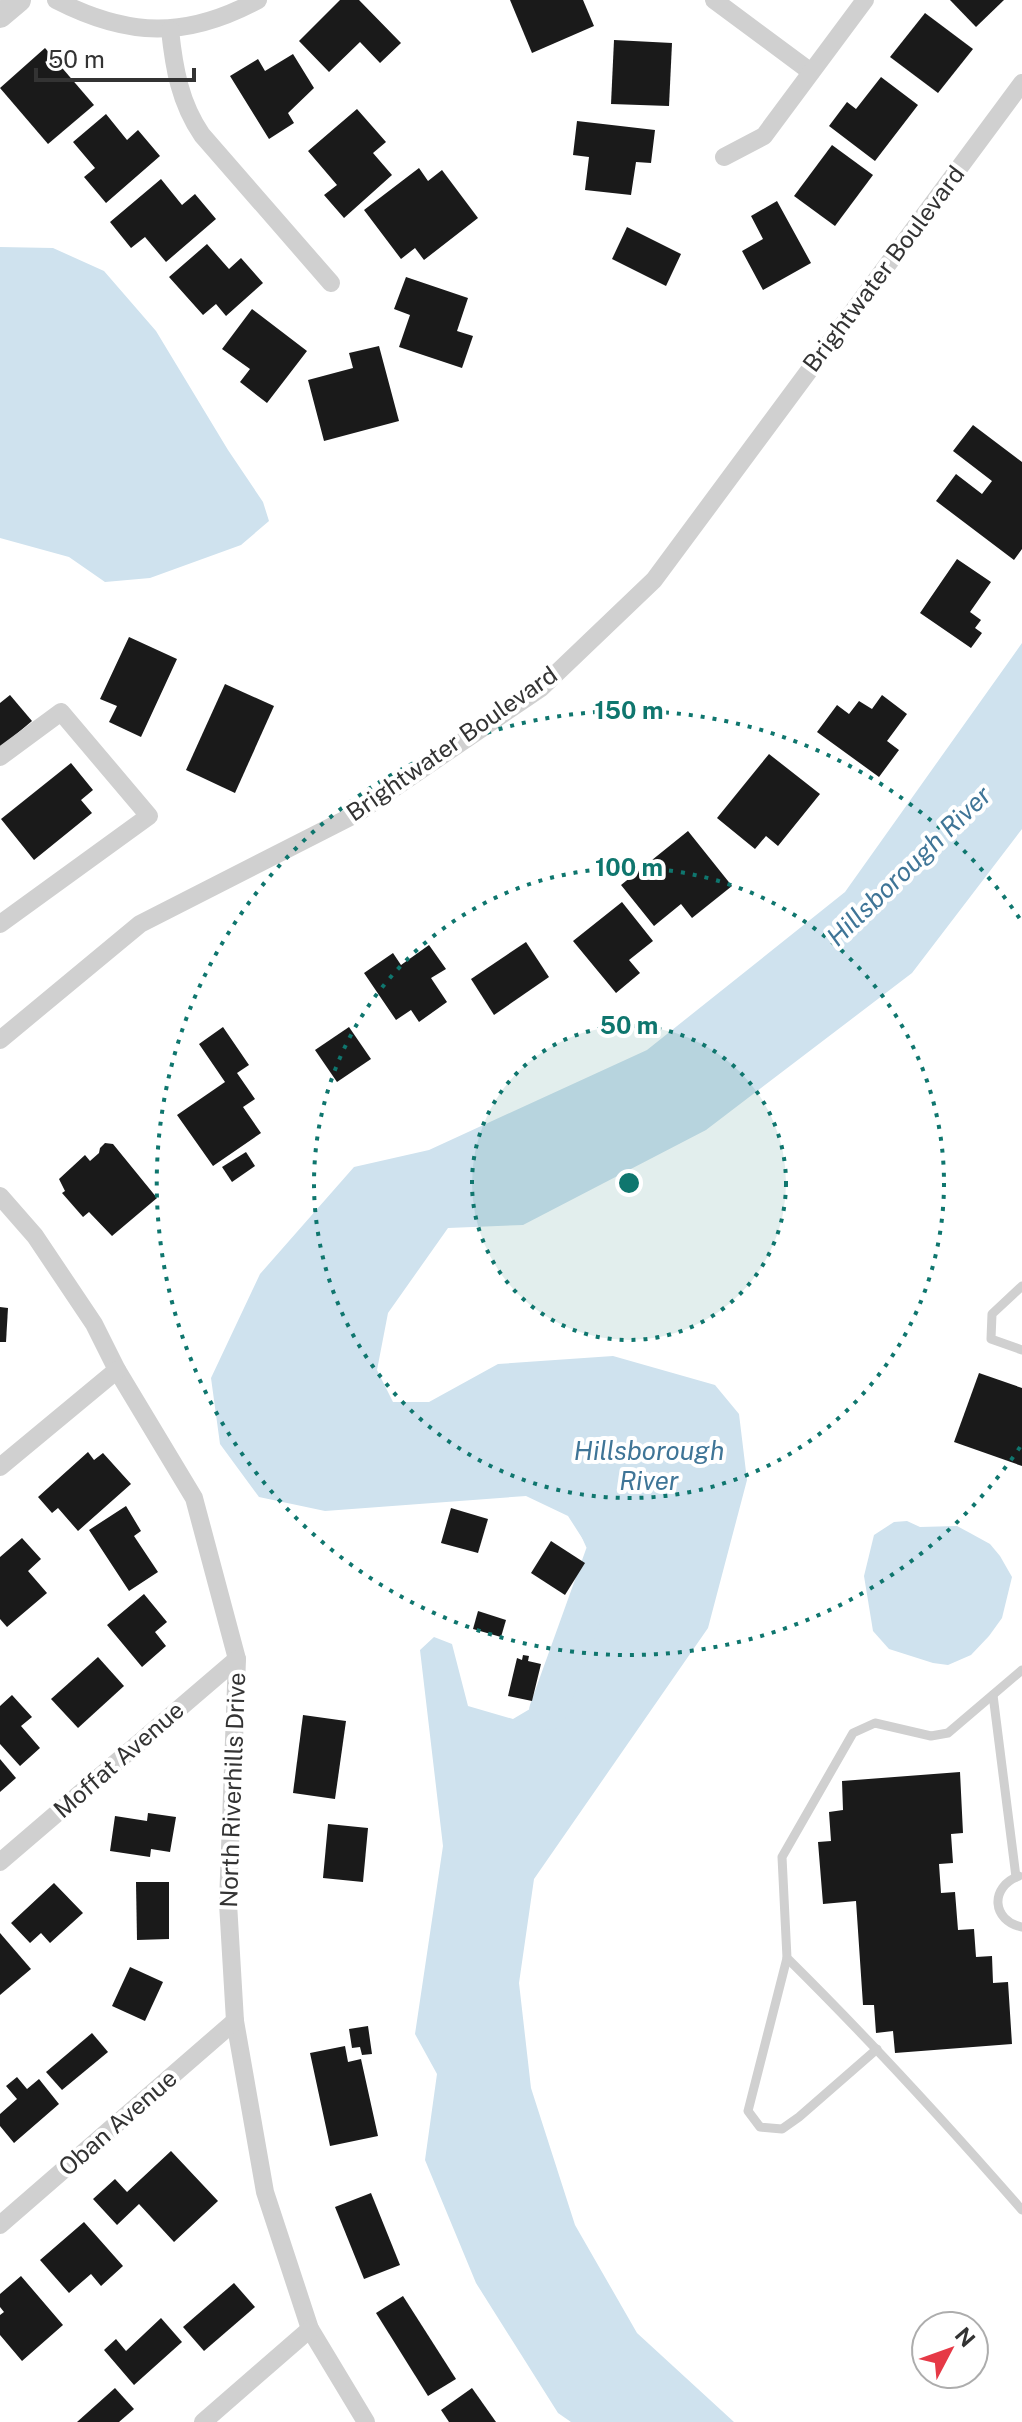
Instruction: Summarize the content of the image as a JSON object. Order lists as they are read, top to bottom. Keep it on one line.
{"streets":{"street":["Brightwater Boulevard","Moffat Avenue","North Riverhills Drive","Oban Avenue"]},"crossings":[["Moffat Avenue","North Riverhills Drive"],["North Riverhills Drive","Oban Avenue"]],"water":["Hillsborough River"],"scale_bar":"50 m","north":"top right","rings":["150 m","100 m","50 m"]}
